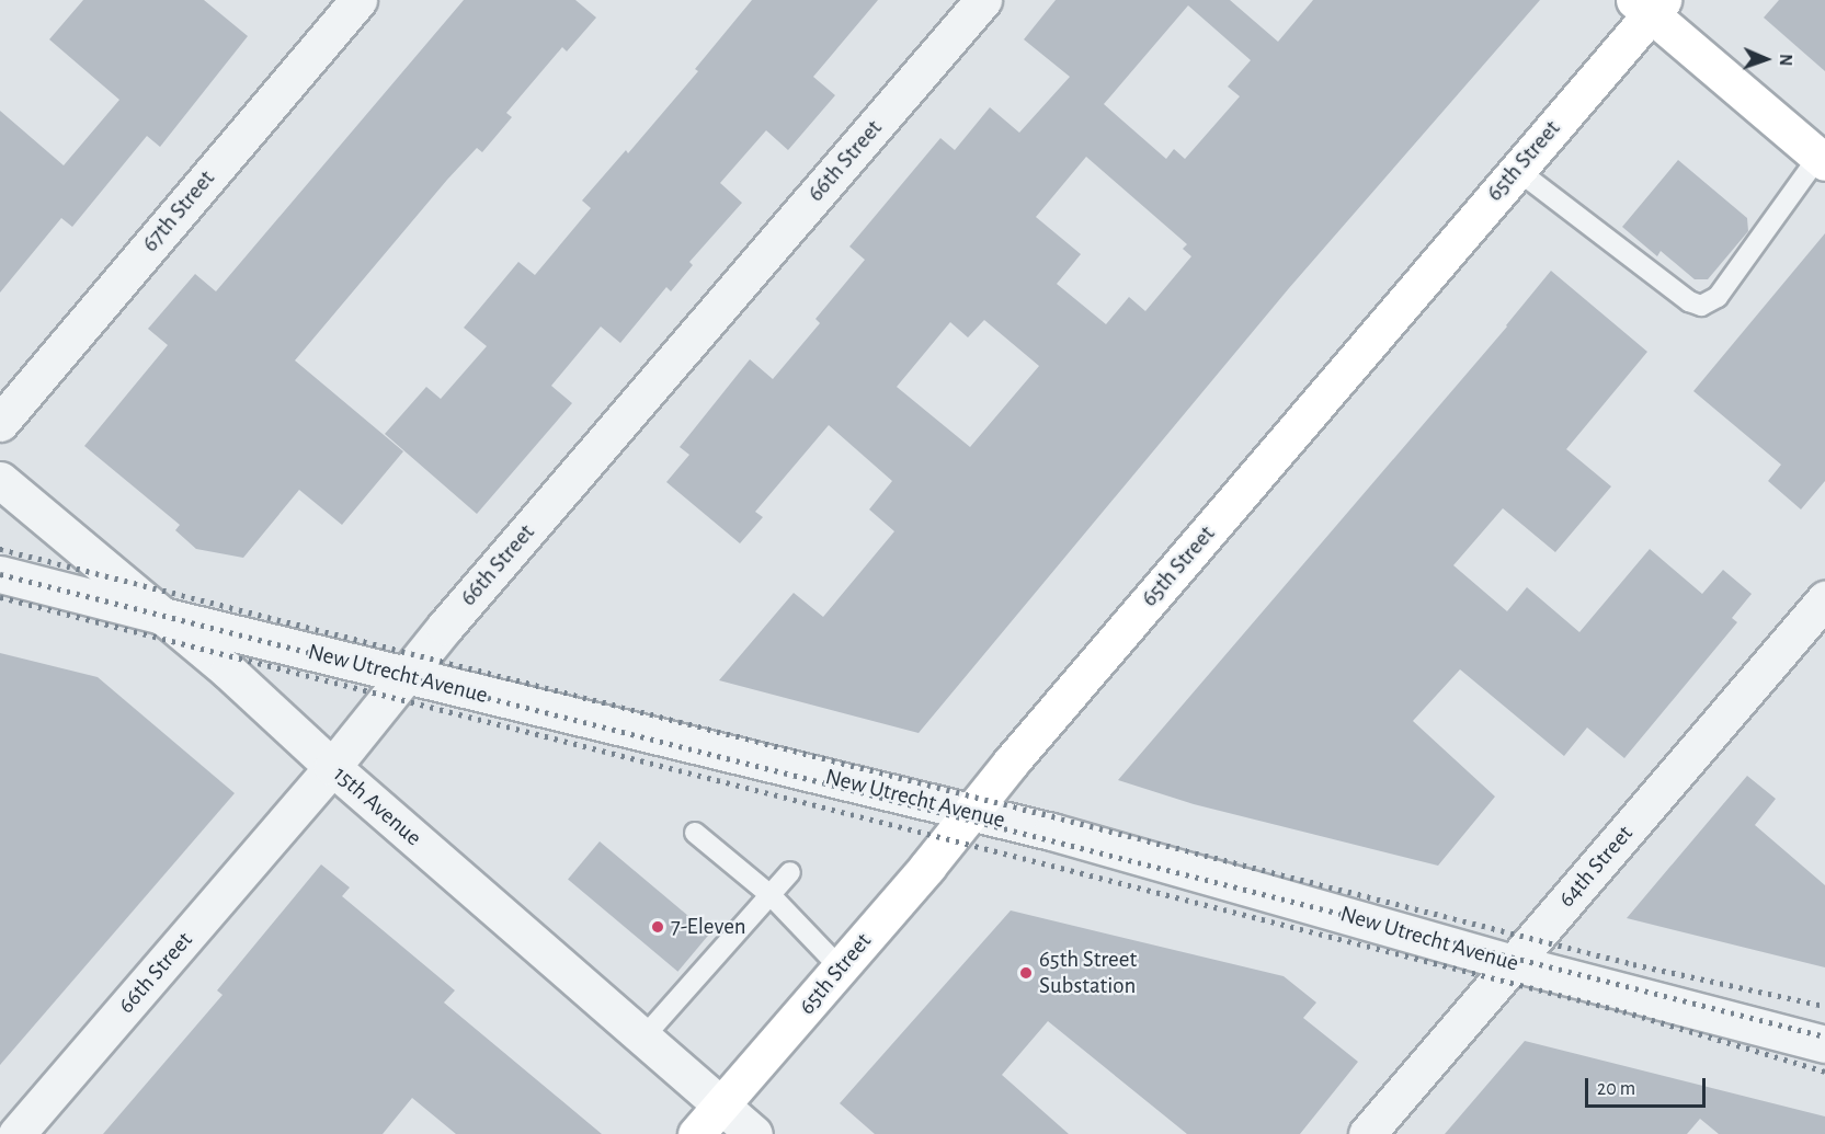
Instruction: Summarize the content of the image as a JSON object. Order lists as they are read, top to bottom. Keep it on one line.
{"streets":{"main road":["65th Street"],"street":["66th Street","67th Street","New Utrecht Avenue","15th Avenue","64th Street"]},"crossings":[["66th Street","New Utrecht Avenue"],["66th Street","15th Avenue"],["65th Street","New Utrecht Avenue"],["65th Street","15th Avenue"],["New Utrecht Avenue","15th Avenue"],["New Utrecht Avenue","64th Street"]],"places":["7-Eleven","65th Street Substation"],"scale_bar":"20 m","north":"right"}
